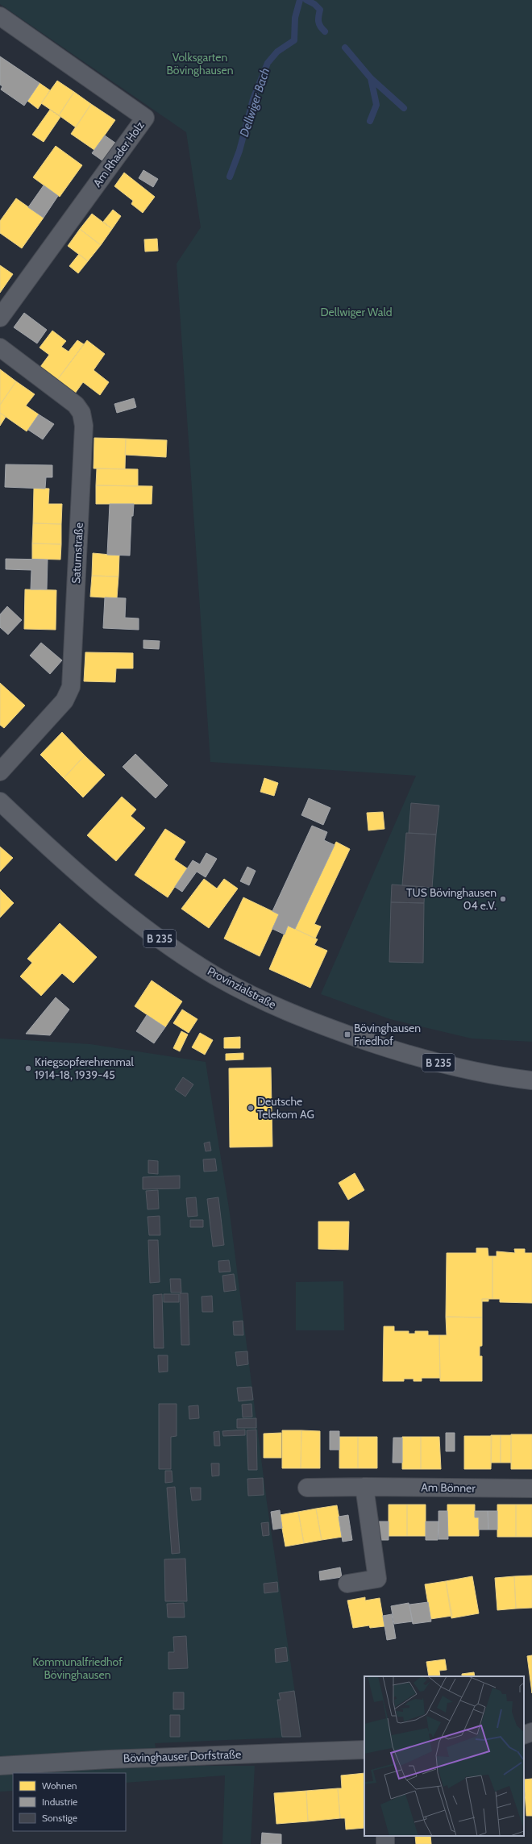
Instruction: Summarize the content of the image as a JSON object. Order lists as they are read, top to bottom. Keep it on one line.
{"streets":{"main road":["B 235","Provinzialstraße"],"street":["Am Rhader Holz","Saturnstraße","Am Bönner","Bövinghauser Dorfstraße"]},"water":["Dellwiger Bach"],"parks":["Volksgarten Bövinghausen","Dellwiger Wald","Kommunalfriedhof Bövinghausen"],"places":{"other":["TUS Bövinghausen 04 e.V.","Kriegsopferehrenmal 1914-18, 1939-45","Deutsche Telekom AG"],"transit":["Bövinghausen Friedhof"]},"legend":["Wohnen","Industrie","Sonstige"]}
